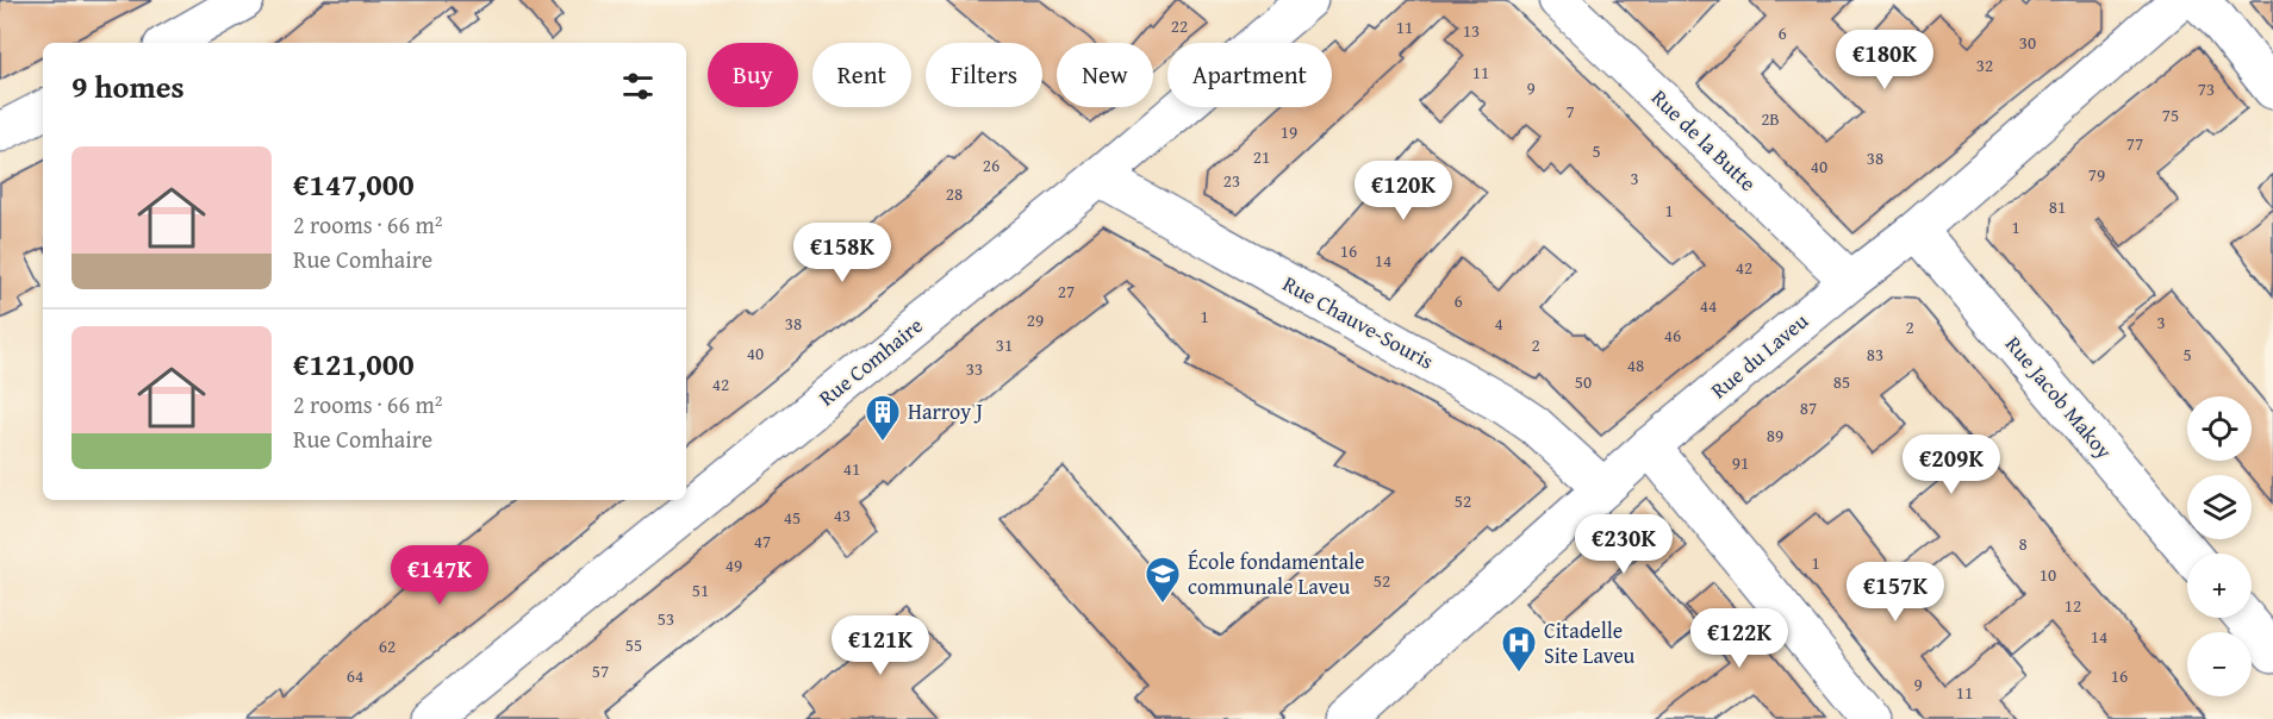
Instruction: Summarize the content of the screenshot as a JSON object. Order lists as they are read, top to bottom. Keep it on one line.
{"streets":{"street":["Rue de la Butte","Rue Chauve-Souris","Rue du Laveu","Rue Comhaire","Rue Jacob Makoy"]},"crossings":[["Rue de la Butte","Rue du Laveu"],["Rue Chauve-Souris","Rue du Laveu"],["Rue Chauve-Souris","Rue Comhaire"],["Rue du Laveu","Rue Jacob Makoy"]],"places":{"building":["Harroy J"],"school or university":["École fondamentale communale Laveu"],"hospital":["Citadelle Site Laveu"]},"house_numbers":["22","11","13","6","30","32","11","9","73","7","75","2B","19","77","5","21","38","26","40","79","3","23","28","81","1","1","16","14","42","27","6","44","1","29","3","38","4","2","46","31","2","40","83","5","48","33","50","85","42","87","89","91","41","52","43","45","47","8","1","49","10","52","51","12","53","14","55","62","57","64","16","9","11"],"page":{"price":["€180K","€120K","€158K","€209K","€230K","€147K","€157K","€122K","€121K"],"chip":["Buy","Rent","Filters","New","Apartment"],"heading":"9 homes","list":[{"name":"€147,000","note":"2 rooms · 66 m² · Rue Comhaire"},{"name":"€121,000","note":"2 rooms · 66 m² · Rue Comhaire"}],"map_buttons":["+","−"]}}
